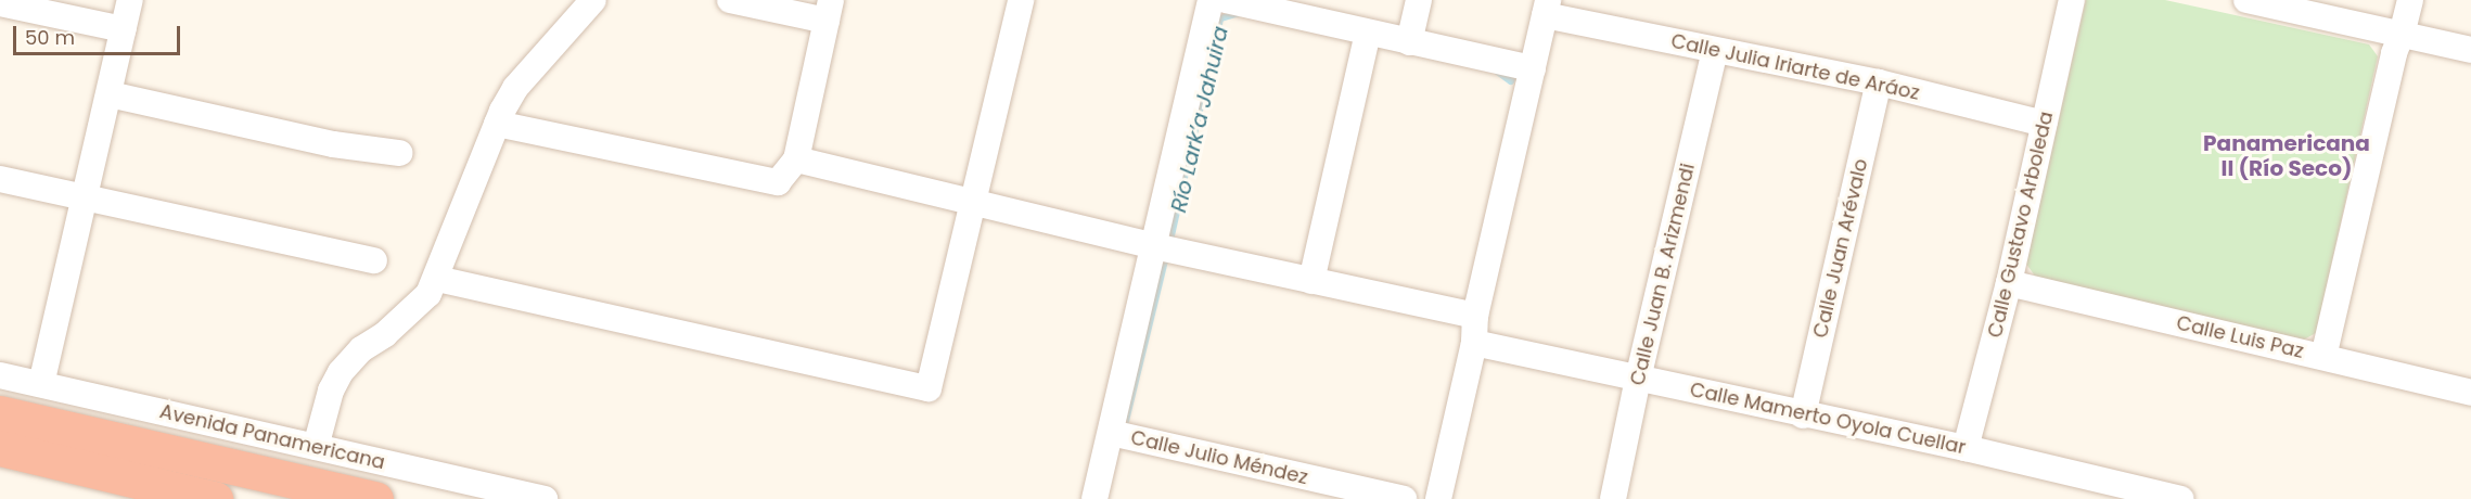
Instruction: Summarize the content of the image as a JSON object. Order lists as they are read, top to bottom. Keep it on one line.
{"streets":{"highway":["Avenida Panamericana"],"street":["Calle Julia Iriarte de Aráoz","Calle Gustavo Arboleda","Calle Juan Arévalo","Calle Juan B. Arizmendi","Calle Luis Paz","Calle Mamerto Oyola Cuellar","Calle Julio Méndez"]},"crossings":[["Calle Julia Iriarte de Aráoz","Calle Gustavo Arboleda"],["Calle Julia Iriarte de Aráoz","Calle Juan Arévalo"],["Calle Julia Iriarte de Aráoz","Calle Juan B. Arizmendi"],["Calle Gustavo Arboleda","Calle Luis Paz"],["Calle Gustavo Arboleda","Calle Mamerto Oyola Cuellar"],["Calle Juan Arévalo","Calle Mamerto Oyola Cuellar"],["Calle Juan B. Arizmendi","Calle Mamerto Oyola Cuellar"]],"districts":["Panamericana II (Río Seco)"],"water":["Río Lark’a Jahuira"],"scale_bar":"50 m"}
